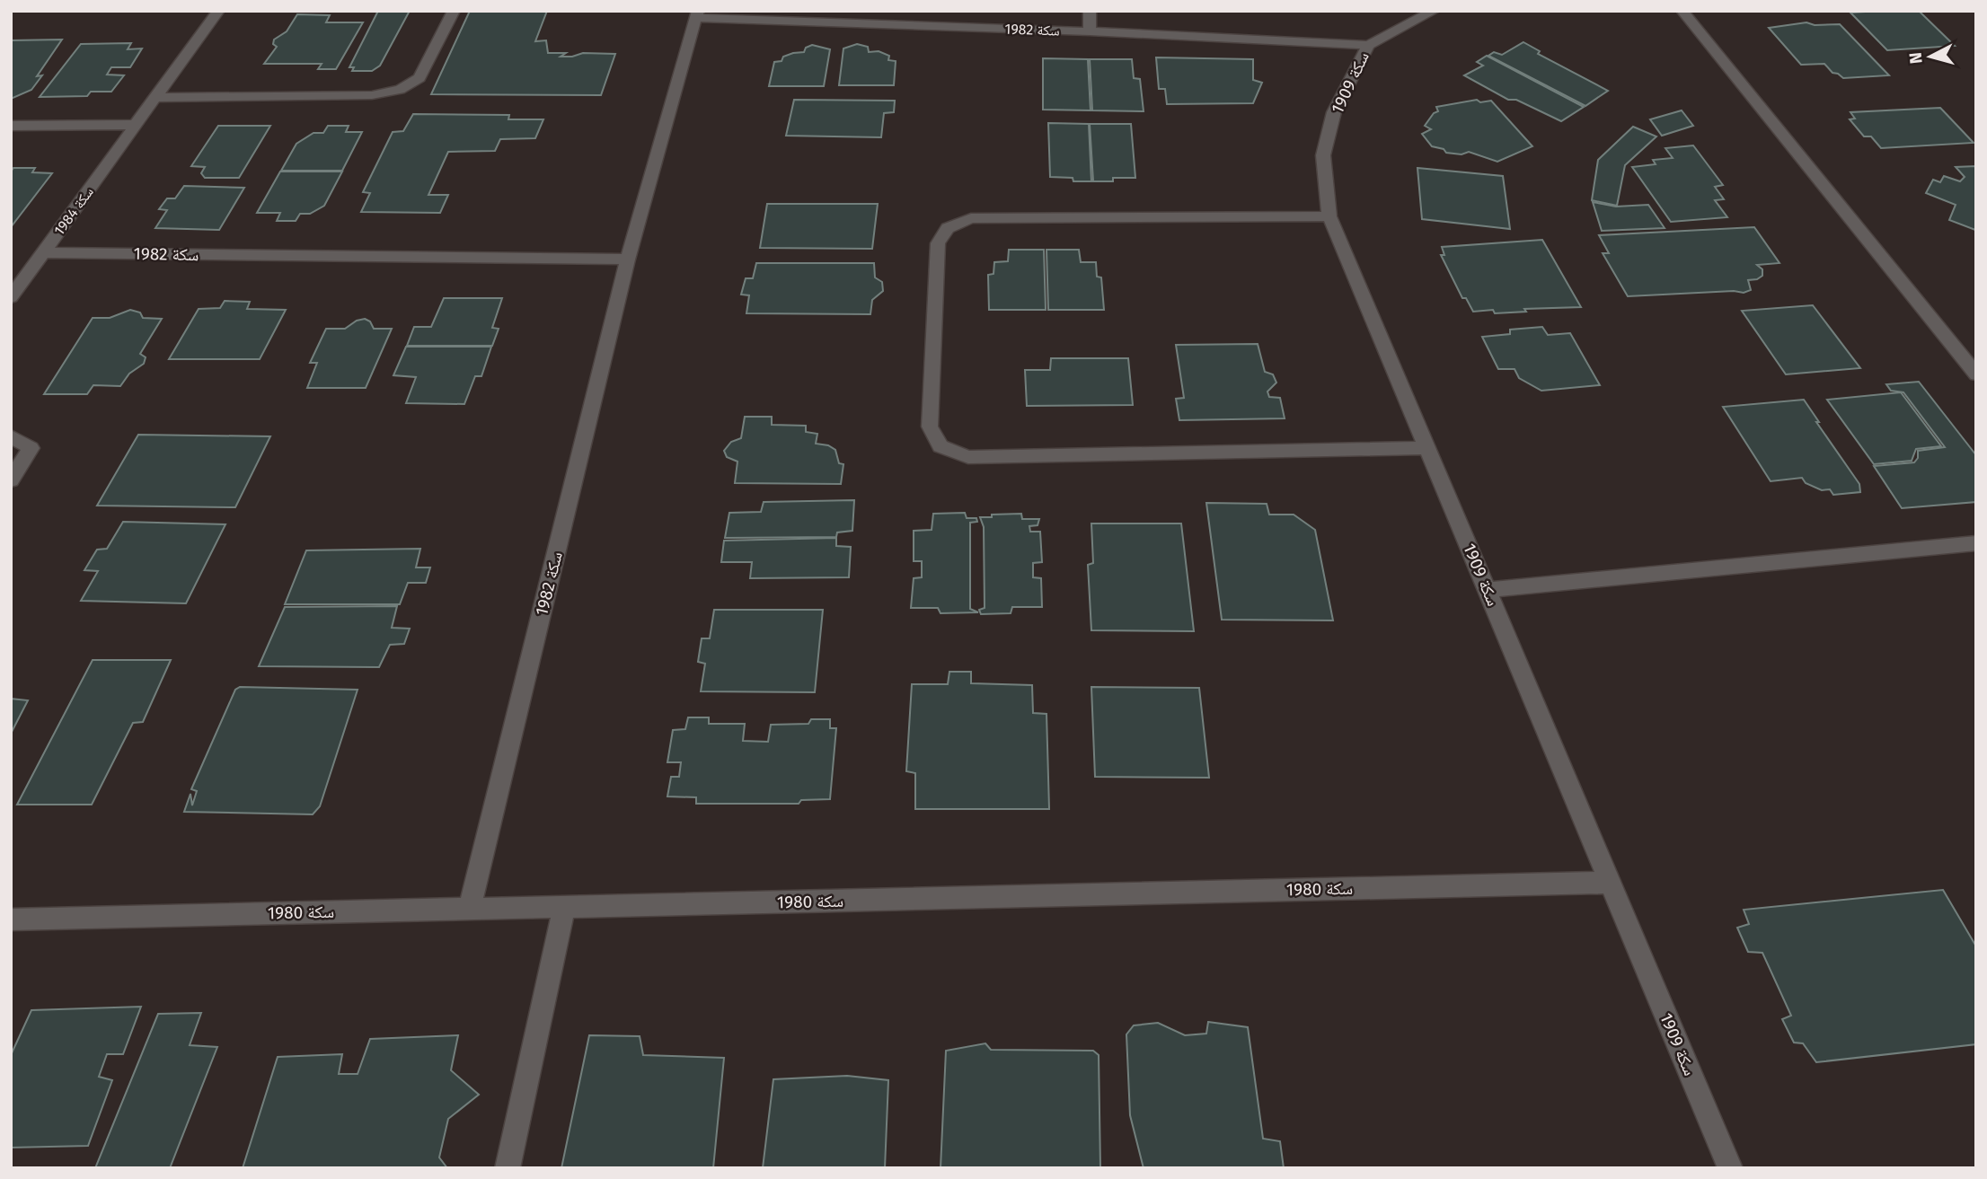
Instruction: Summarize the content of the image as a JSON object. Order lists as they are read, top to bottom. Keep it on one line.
{"streets":{"street":["سكة 1982","سكة 1909","سكة 1984","سكة 1980"]},"crossings":[["سكة 1982","سكة 1909"],["سكة 1982","سكة 1984"],["سكة 1982","سكة 1980"],["سكة 1909","سكة 1980"]],"north":"left"}
